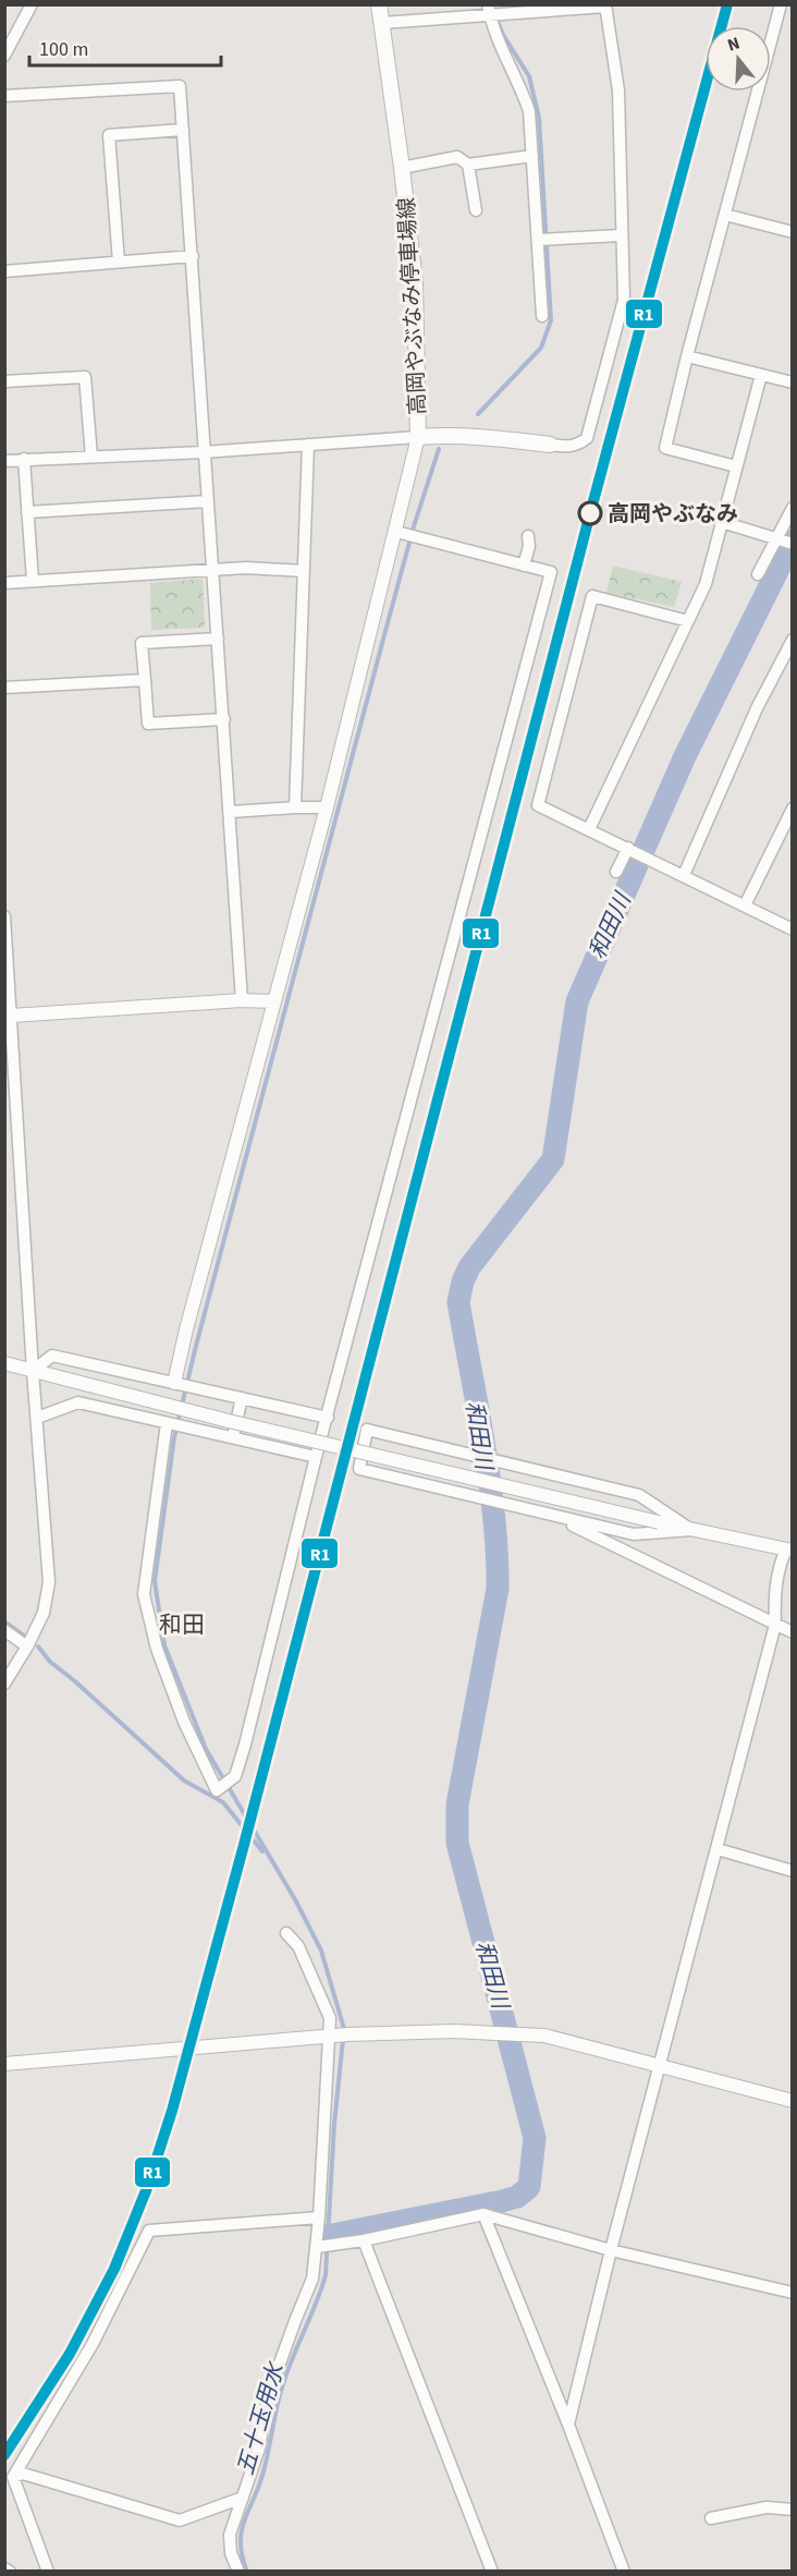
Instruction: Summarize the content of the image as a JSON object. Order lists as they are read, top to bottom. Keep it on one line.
{"streets":{"main road":["高岡やぶなみ停車場線"]},"districts":["和田"],"water":["和田川","五十玉用水"],"places":["高岡やぶなみ"],"lines":["transit line R1"],"scale_bar":"100 m","north":"top"}
